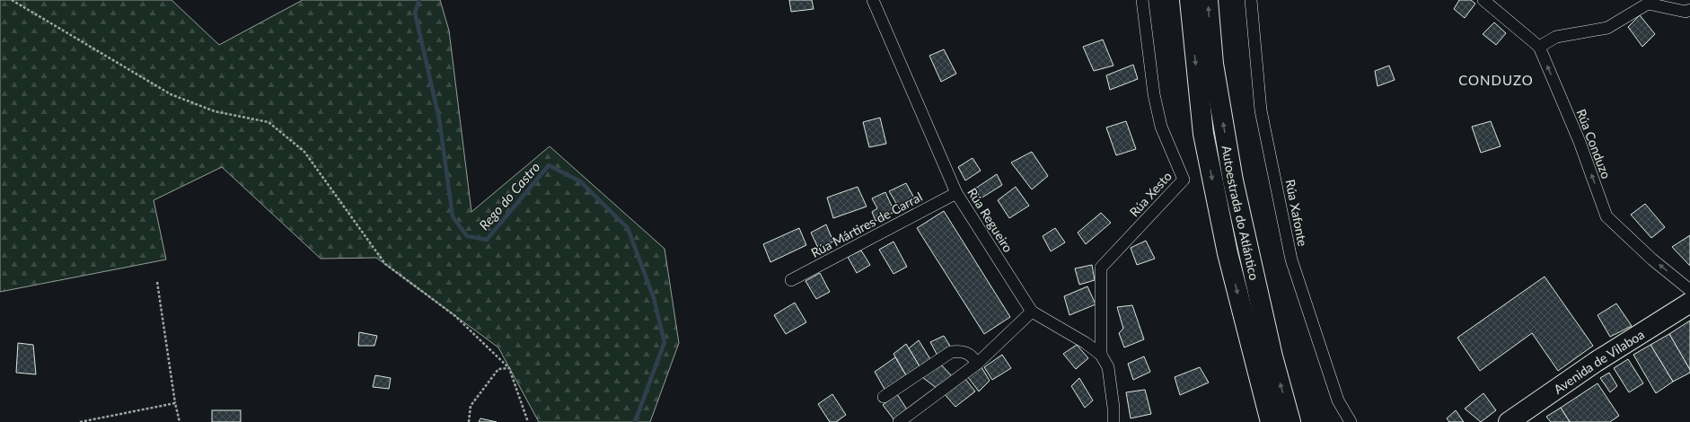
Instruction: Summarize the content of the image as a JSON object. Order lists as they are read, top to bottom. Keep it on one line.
{"streets":{"highway":["Autoestrada do Atlántico","Avenida de Vilaboa"],"street":["Rúa Conduzo","Rúa Xesto","Rúa Xafonte","Rúa Regueiro","Rúa Mártires de Carral"]},"crossings":[["Rúa Xesto","Rúa Regueiro"],["Rúa Regueiro","Rúa Mártires de Carral"]],"one_way":["Rúa Conduzo"],"districts":["CONDUZO"],"water":["Rego do Castro"]}
